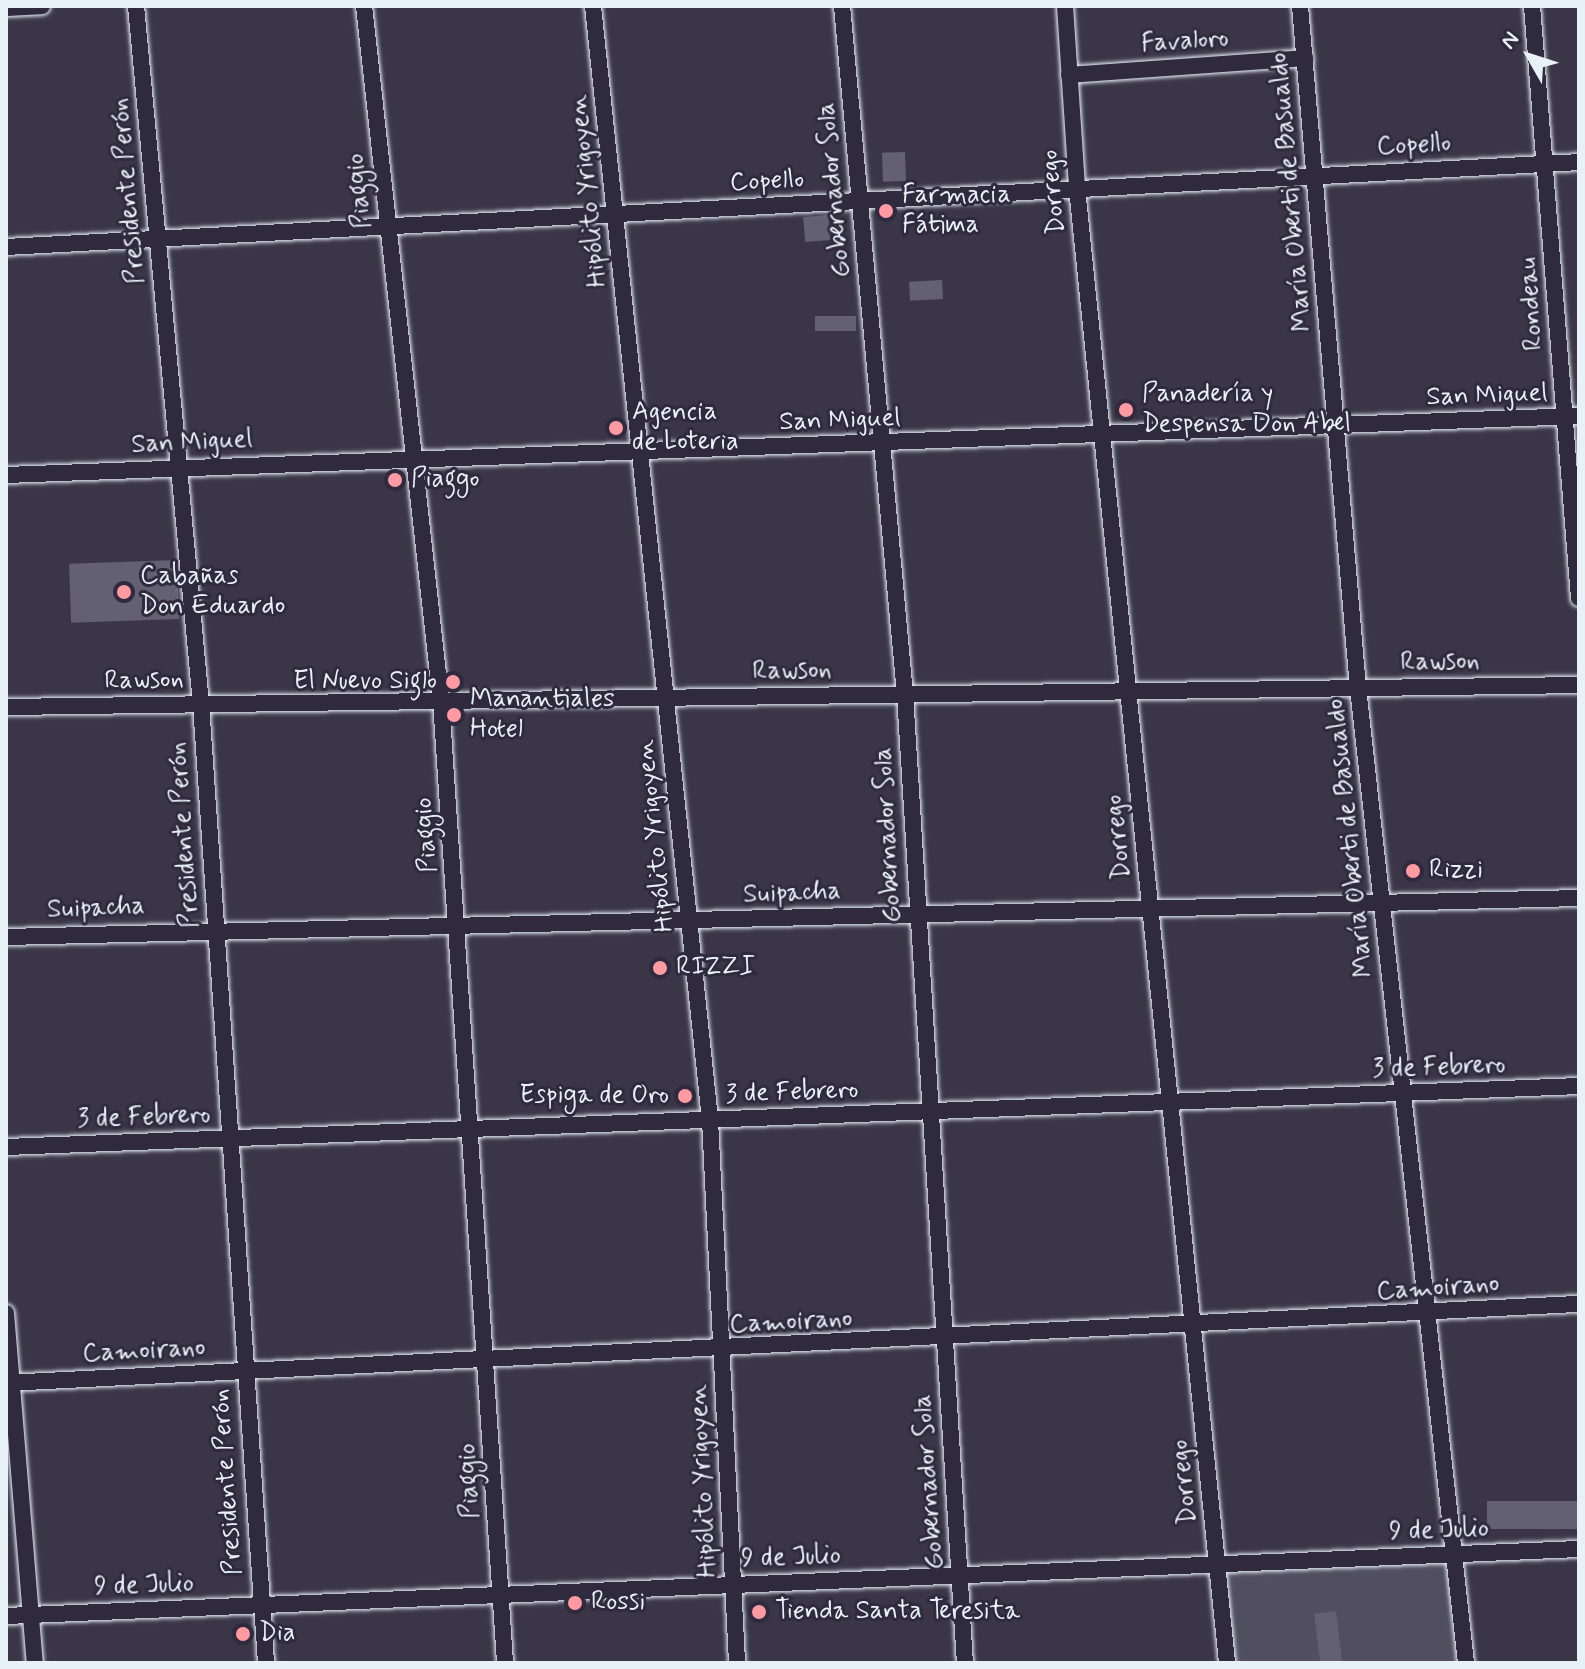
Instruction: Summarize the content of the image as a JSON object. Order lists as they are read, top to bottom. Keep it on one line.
{"streets":{"street":["Favaloro","Copello","Gobernador Sola","Presidente Perón","Piaggio","Hipólito Yrigoyen","Dorrego","María Oberti de Basualdo","Rondeau","San Miguel","Rawson","Suipacha","3 de Febrero","Camoirano","9 de Julio"]},"crossings":[["Favaloro","Dorrego"],["Favaloro","María Oberti de Basualdo"],["Copello","Gobernador Sola"],["Copello","Presidente Perón"],["Copello","Piaggio"],["Copello","Hipólito Yrigoyen"],["Copello","Dorrego"],["Copello","María Oberti de Basualdo"],["Copello","Rondeau"],["Gobernador Sola","San Miguel"],["Gobernador Sola","Rawson"],["Gobernador Sola","Suipacha"],["Gobernador Sola","3 de Febrero"],["Gobernador Sola","Camoirano"],["Gobernador Sola","9 de Julio"],["Presidente Perón","San Miguel"],["Presidente Perón","Rawson"],["Presidente Perón","Suipacha"],["Presidente Perón","3 de Febrero"],["Presidente Perón","Camoirano"],["Presidente Perón","9 de Julio"],["Piaggio","San Miguel"],["Piaggio","Rawson"],["Piaggio","Suipacha"],["Piaggio","3 de Febrero"],["Piaggio","Camoirano"],["Piaggio","9 de Julio"],["Hipólito Yrigoyen","San Miguel"],["Hipólito Yrigoyen","Rawson"],["Hipólito Yrigoyen","Suipacha"],["Hipólito Yrigoyen","3 de Febrero"],["Hipólito Yrigoyen","Camoirano"],["Hipólito Yrigoyen","9 de Julio"],["Dorrego","San Miguel"],["Dorrego","Rawson"],["Dorrego","Suipacha"],["Dorrego","3 de Febrero"],["Dorrego","Camoirano"],["Dorrego","9 de Julio"],["María Oberti de Basualdo","San Miguel"],["María Oberti de Basualdo","Rawson"],["María Oberti de Basualdo","Suipacha"],["María Oberti de Basualdo","3 de Febrero"],["María Oberti de Basualdo","Camoirano"],["María Oberti de Basualdo","9 de Julio"],["Rondeau","San Miguel"]],"places":["Farmacia Fátima","Panadería y Despensa Don Abel","Agencia de Loteria","Piaggo","Cabañas Don Eduardo","El Nuevo Siglo","Manantiales Hotel","Rizzi","RIZZI","Espiga de Oro","Rossi","Tienda Santa Teresita","Dia"],"north":"top left"}
